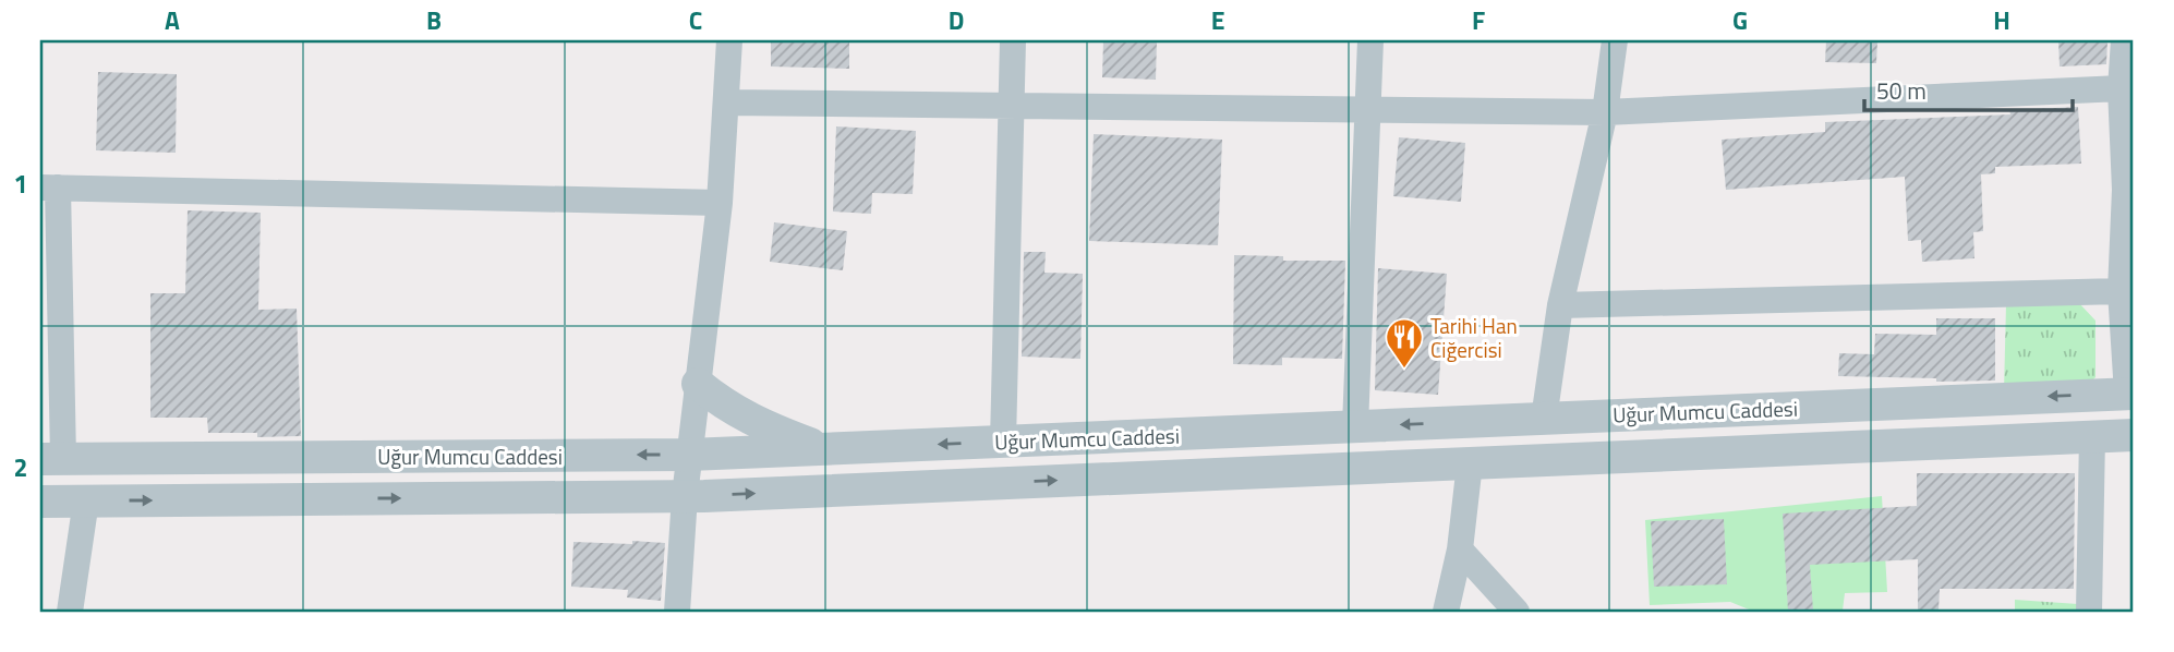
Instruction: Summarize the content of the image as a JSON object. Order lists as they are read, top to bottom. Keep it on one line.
{"streets":{"street":["Uğur Mumcu Caddesi"]},"places":{"restaurant":["Tarihi Han Ciğercisi"]},"scale_bar":"50 m","grid":{"columns":["A","B","C","D","E","F","G","H"],"rows":["1","2"]}}
